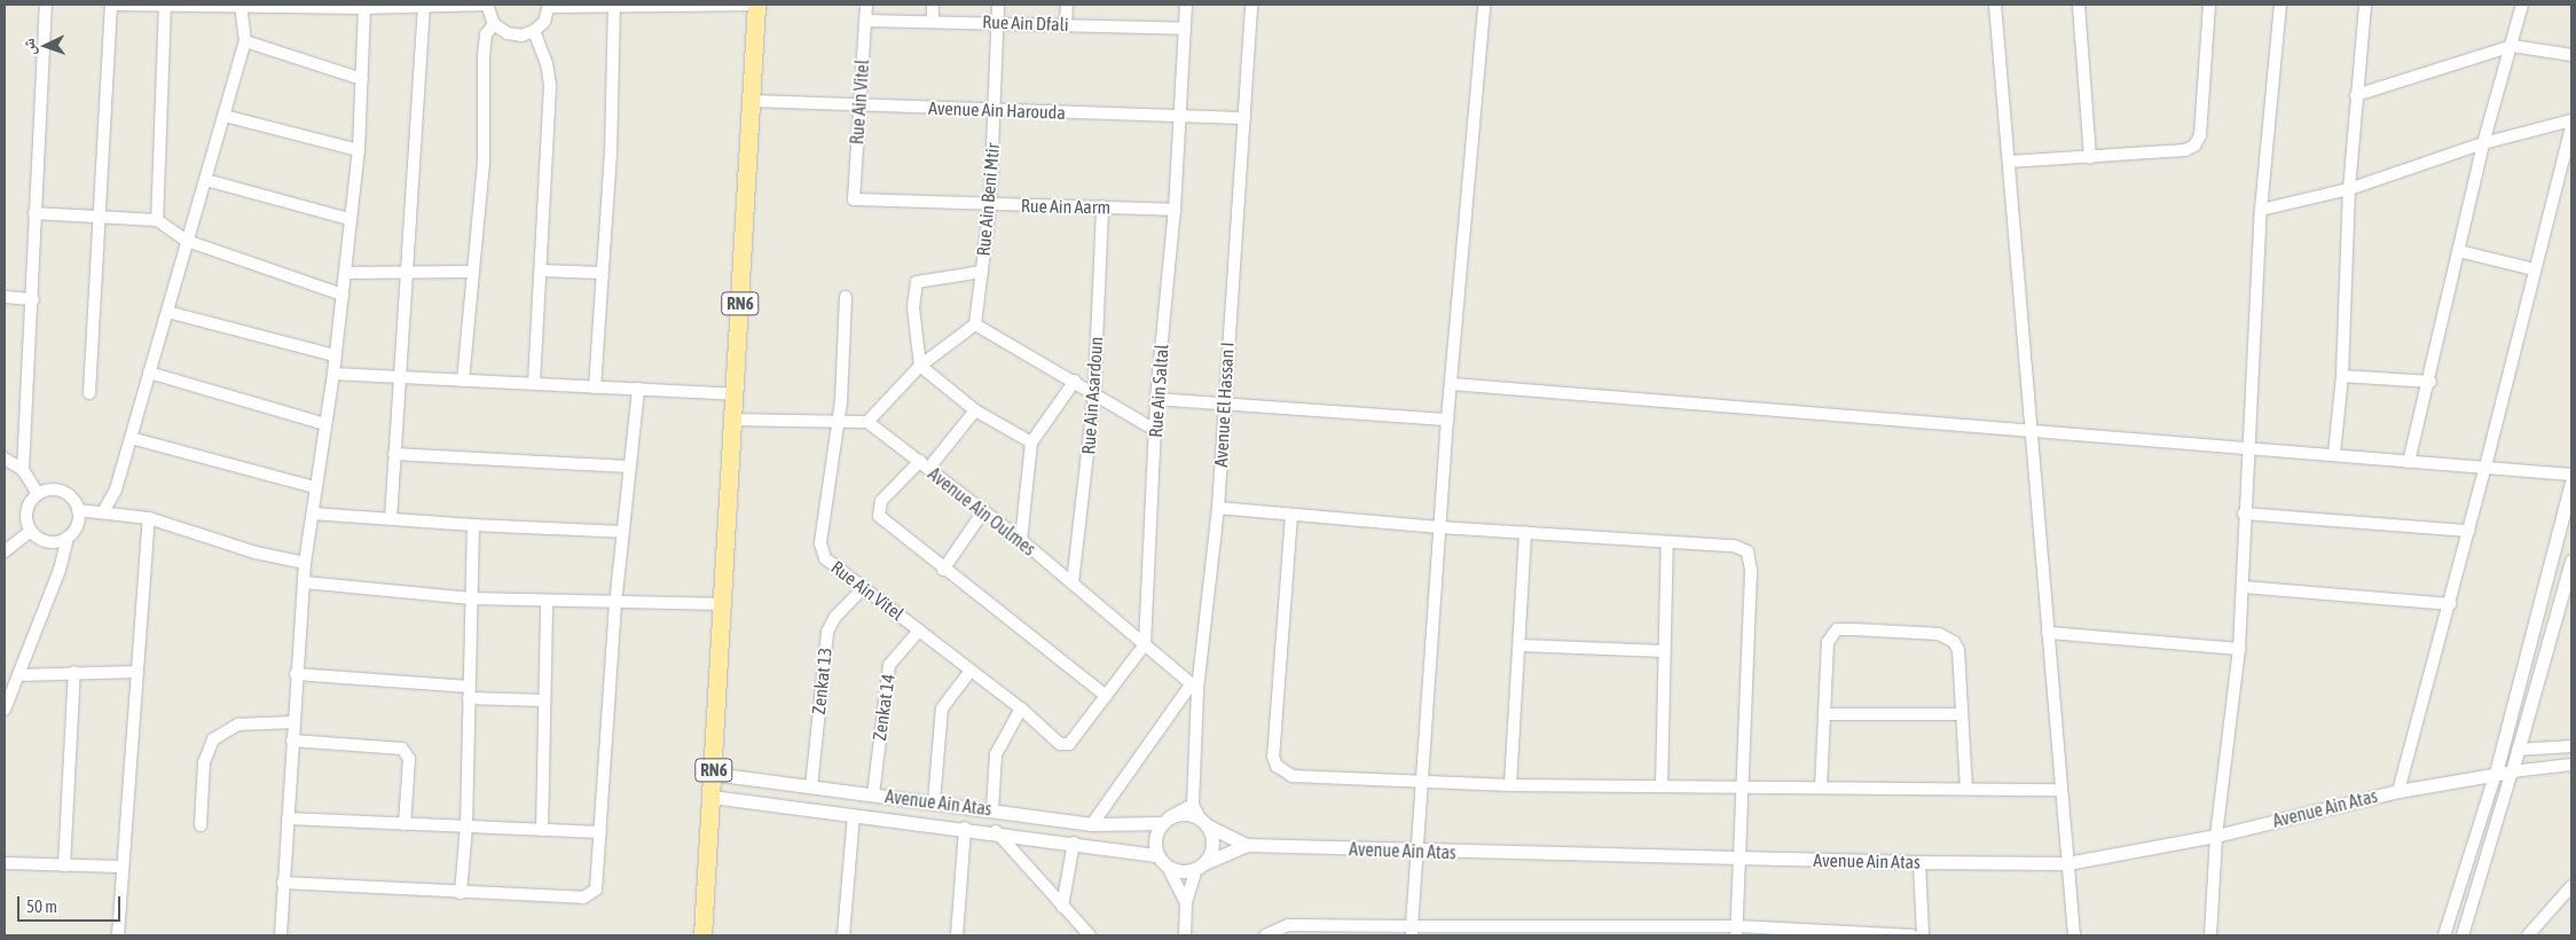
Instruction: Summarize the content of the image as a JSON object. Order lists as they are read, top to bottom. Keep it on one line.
{"streets":{"main road":["RN6"],"street":["Rue Ain Dfali","Rue Ain Vitel","Avenue Ain Harouda","Rue Ain Beni Mtir","Rue Ain Aarm","Rue Ain Saltal","Rue Ain Asardoun","Avenue El Hassan I","Avenue Ain Oulmes","Zenkat 13","Zenkat 14","Avenue Ain Atas"]},"crossings":[["Rue Ain Dfali","Rue Ain Vitel"],["Rue Ain Dfali","Rue Ain Beni Mtir"],["Rue Ain Dfali","Rue Ain Saltal"],["Rue Ain Vitel","Avenue Ain Harouda"],["Rue Ain Vitel","Rue Ain Aarm"],["Rue Ain Vitel","Zenkat 13"],["Rue Ain Vitel","Zenkat 14"],["Avenue Ain Harouda","Rue Ain Beni Mtir"],["Avenue Ain Harouda","RN6"],["Avenue Ain Harouda","Rue Ain Saltal"],["Avenue Ain Harouda","Avenue El Hassan I"],["Rue Ain Beni Mtir","Rue Ain Aarm"],["Rue Ain Aarm","Rue Ain Saltal"],["Rue Ain Aarm","Rue Ain Asardoun"],["RN6","Avenue Ain Atas"],["Rue Ain Saltal","Avenue Ain Oulmes"],["Rue Ain Asardoun","Avenue Ain Oulmes"],["Avenue El Hassan I","Avenue Ain Oulmes"],["Zenkat 13","Avenue Ain Atas"],["Zenkat 14","Avenue Ain Atas"]],"scale_bar":"50 m","north":"left"}
